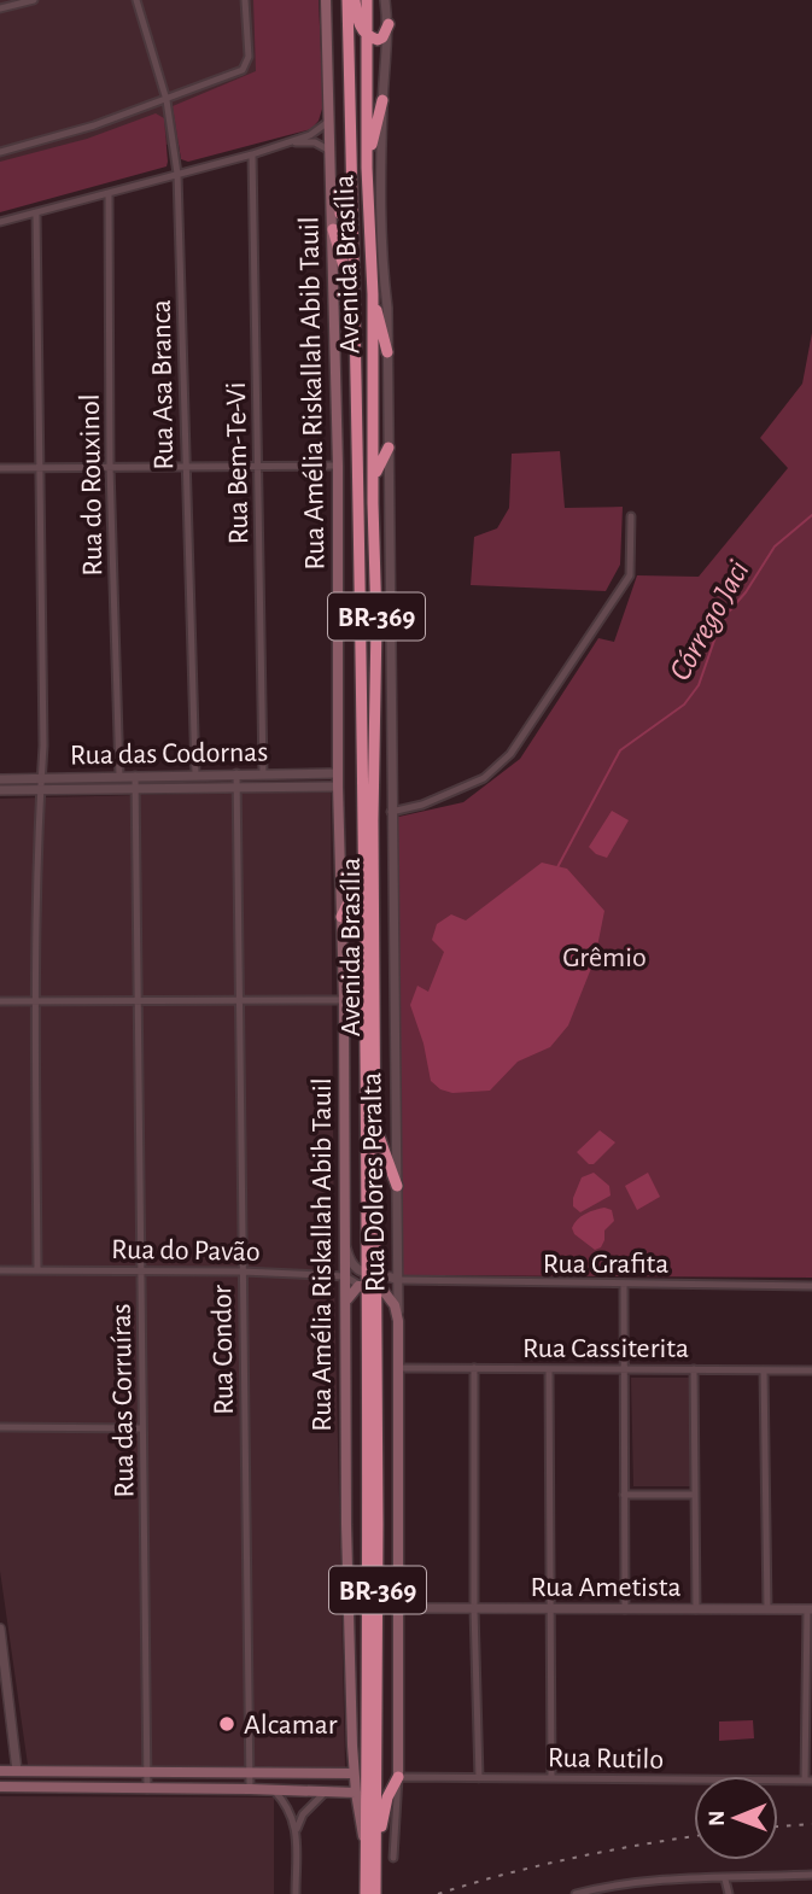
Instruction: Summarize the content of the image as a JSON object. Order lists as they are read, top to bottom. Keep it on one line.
{"streets":{"highway":["Avenida Brasília","BR-369"],"main road":["Rua Amélia Riskallah Abib Tauil","Rua Dolores Peralta"],"street":["Rua Asa Branca","Rua Bem-Te-Vi","Rua do Rouxinol","Rua das Codornas","Rua do Pavão","Rua Grafita","Rua Cassiterita","Rua Condor","Rua das Corruíras","Rua Ametista","Rua Rutilo"]},"crossings":[["Avenida Brasília","Rua Amélia Riskallah Abib Tauil"],["Avenida Brasília","Rua do Pavão"],["Rua Asa Branca","Rua das Codornas"],["Rua Amélia Riskallah Abib Tauil","Rua das Codornas"],["Rua Amélia Riskallah Abib Tauil","Rua do Pavão"],["Rua Bem-Te-Vi","Rua das Codornas"],["Rua do Rouxinol","Rua das Codornas"],["Rua das Codornas","Rua Condor"],["Rua das Codornas","Rua das Corruíras"],["Rua Dolores Peralta","Rua Grafita"],["Rua Dolores Peralta","Rua Cassiterita"],["Rua Dolores Peralta","Rua Ametista"],["Rua Dolores Peralta","Rua Rutilo"],["Rua do Pavão","Rua Condor"],["Rua do Pavão","Rua das Corruíras"]],"water":["Córrego Jaci"],"parks":["Grêmio"],"places":["Alcamar"],"north":"left"}
